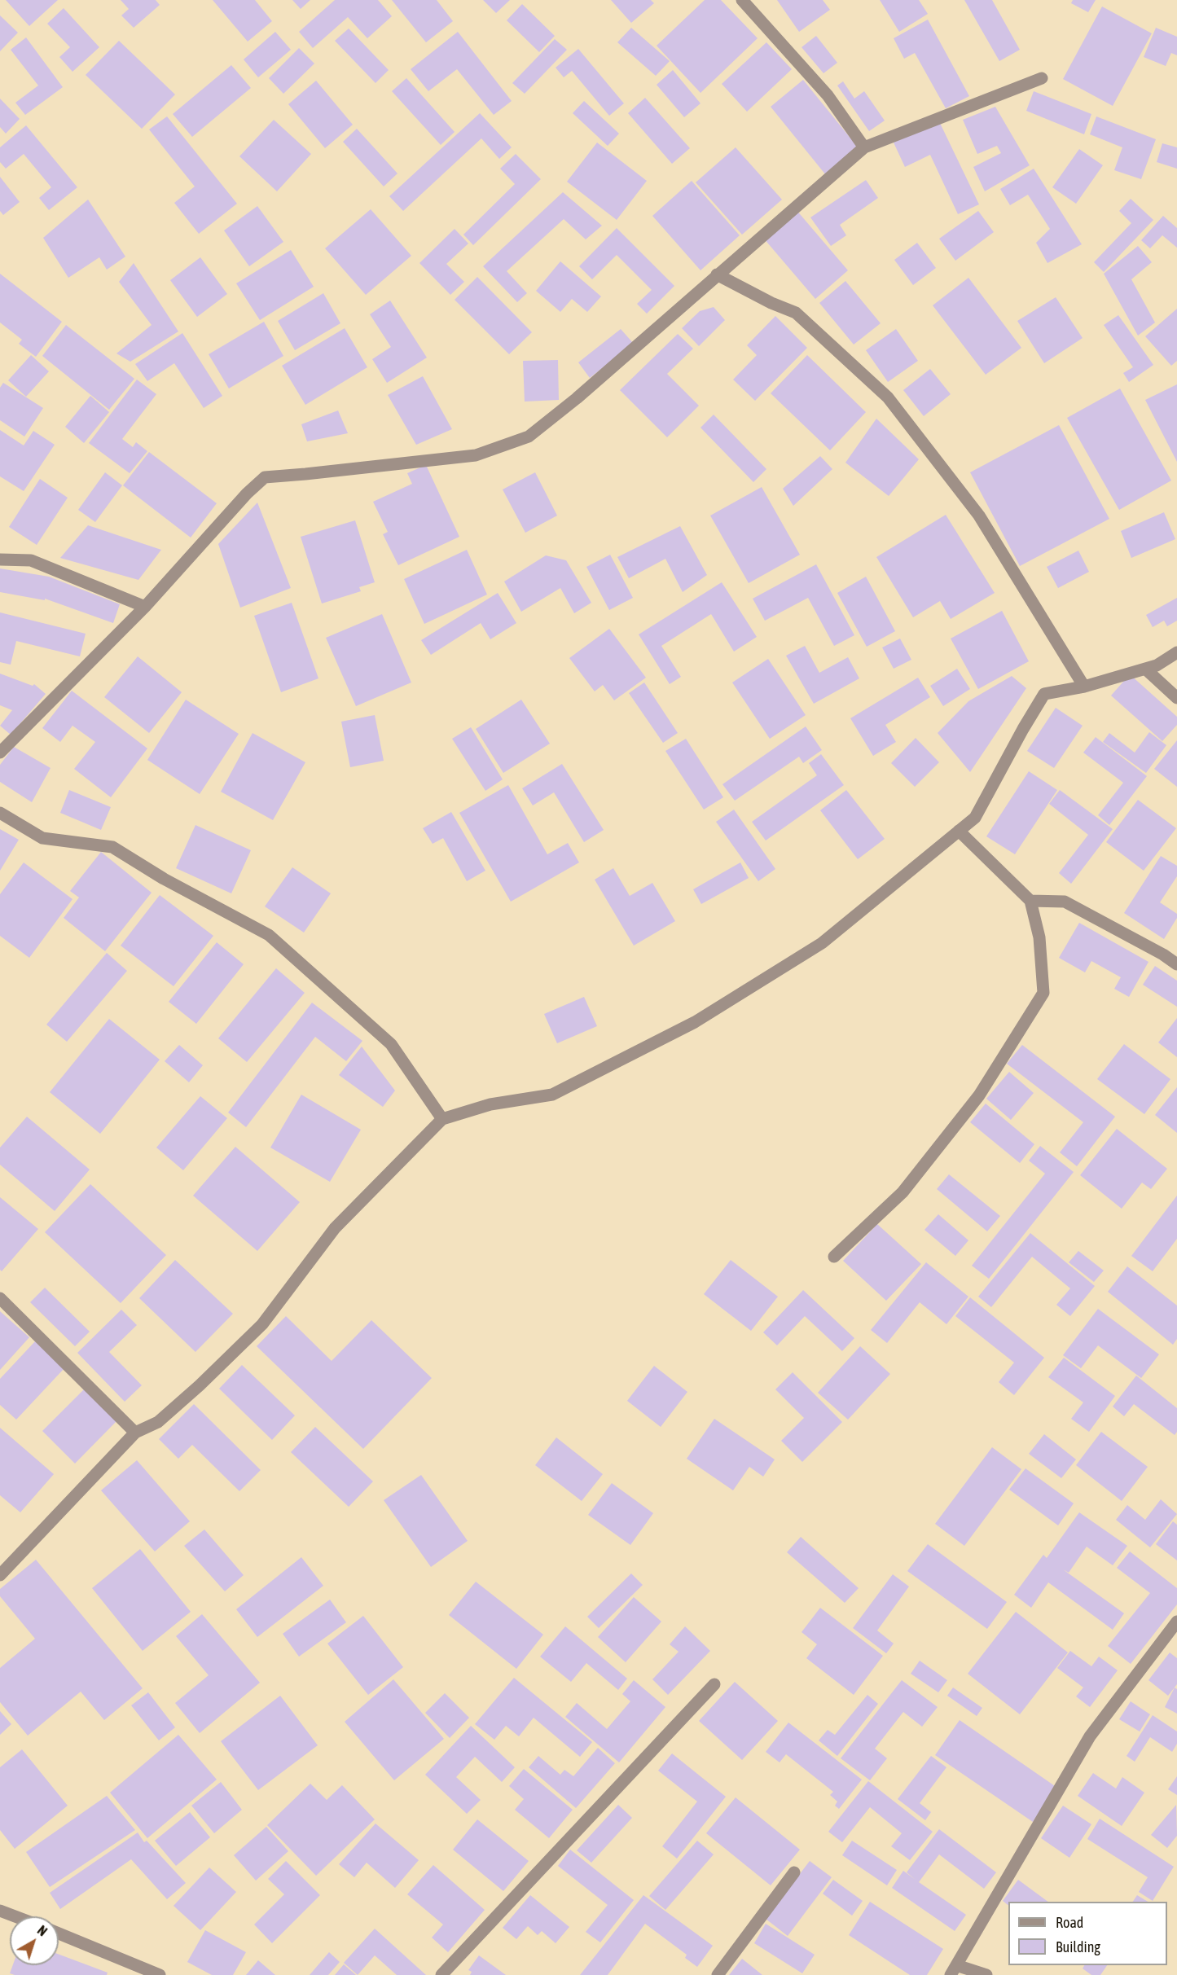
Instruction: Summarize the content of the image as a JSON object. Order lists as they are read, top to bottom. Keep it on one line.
{"legend":["Road","Building"],"north":"top right"}
